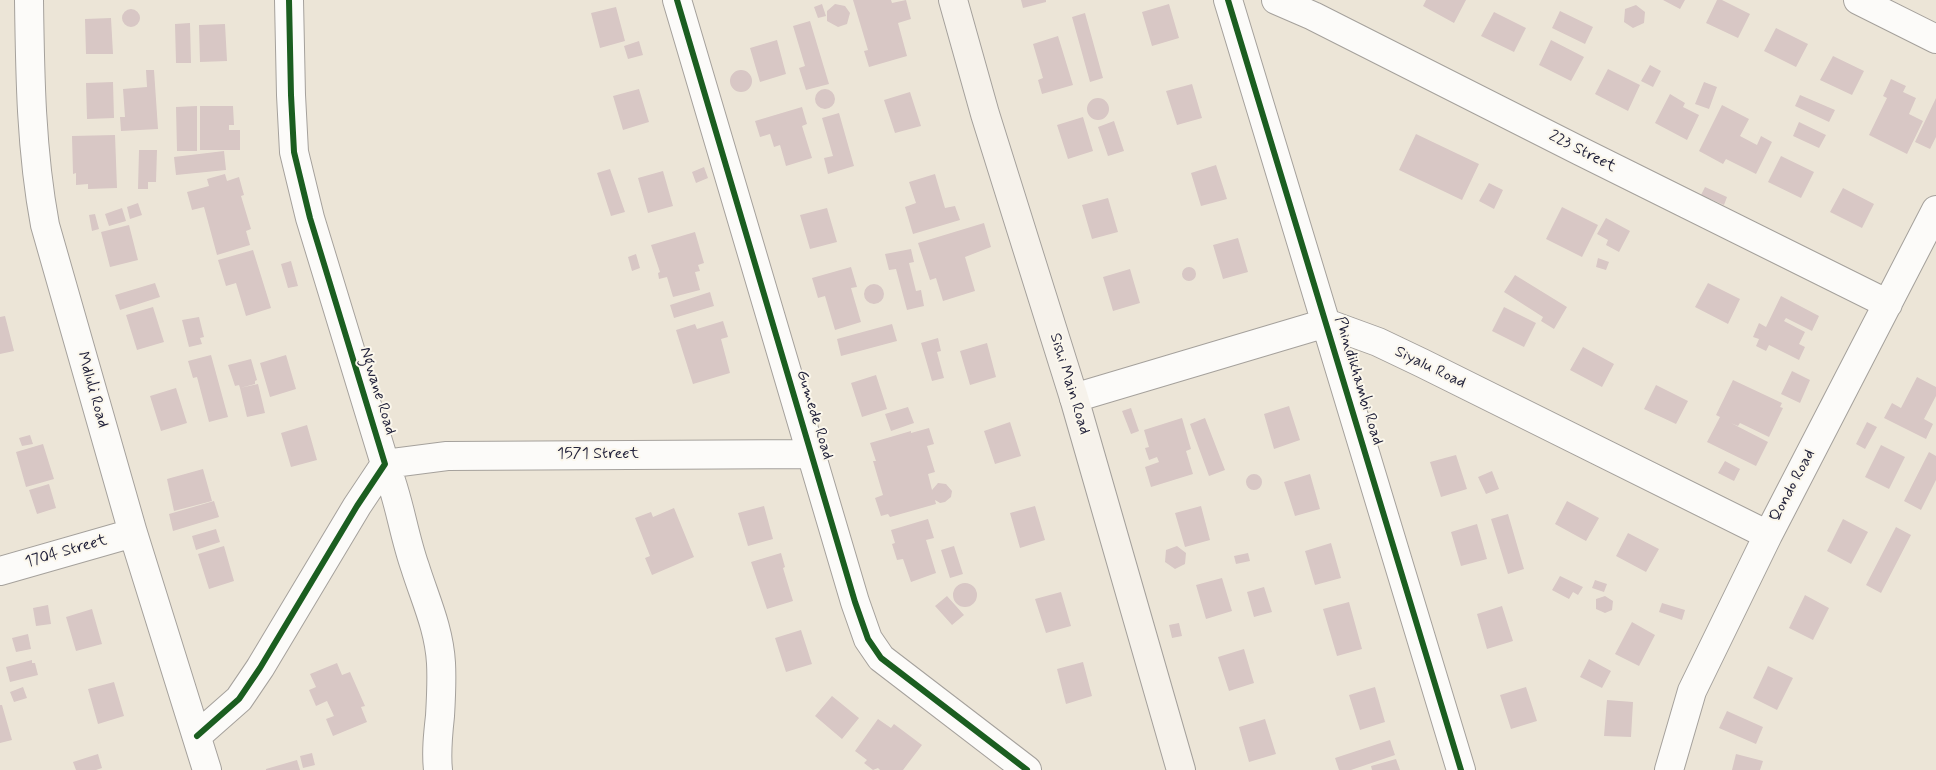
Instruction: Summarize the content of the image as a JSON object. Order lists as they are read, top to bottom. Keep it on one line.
{"streets":{"street":["223 Street","Siyalu Road","Phindikhambi Road","Sishi Main Road","Mdluli Road","Ngwane Road","Gumede Road","1571 Street","Qondo Road","1704 Street"]},"crossings":[["223 Street","Qondo Road"],["Siyalu Road","Phindikhambi Road"],["Siyalu Road","Qondo Road"],["Mdluli Road","1704 Street"],["Ngwane Road","1571 Street"],["Gumede Road","1571 Street"]]}
